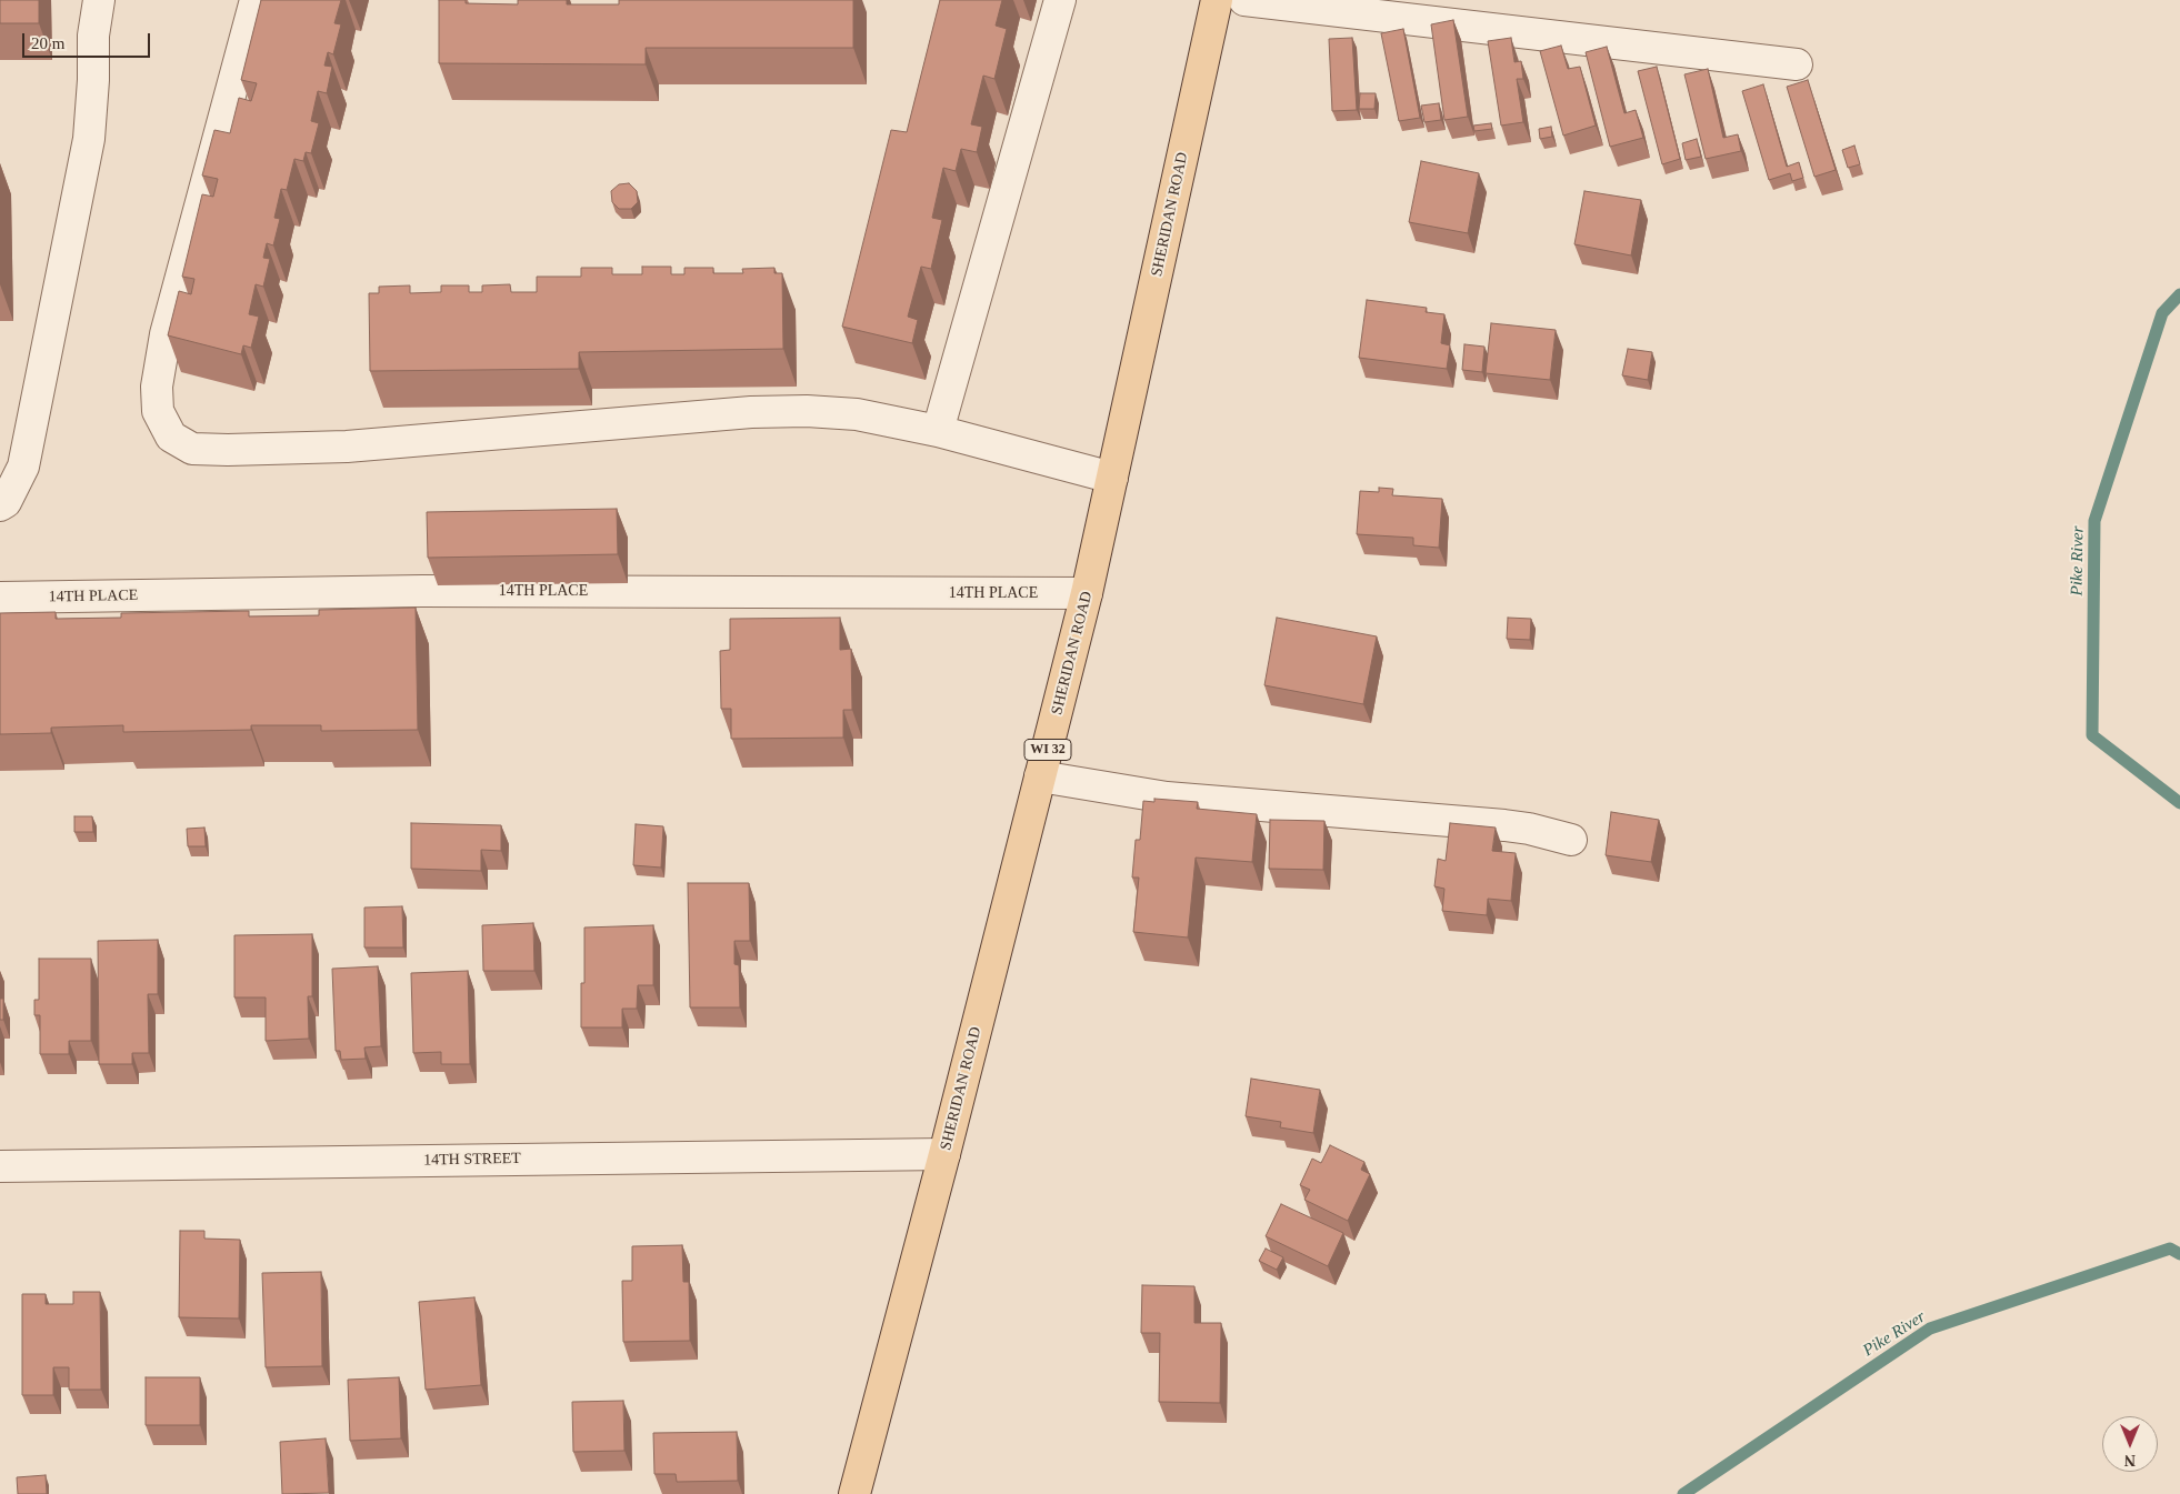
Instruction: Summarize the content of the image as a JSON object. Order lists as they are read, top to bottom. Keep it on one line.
{"streets":{"main road":["SHERIDAN ROAD","WI 32"],"street":["14TH PLACE","14TH STREET"]},"crossings":[["SHERIDAN ROAD","14TH PLACE"],["SHERIDAN ROAD","14TH STREET"]],"water":["Pike River"],"scale_bar":"20 m","north":"bottom"}
